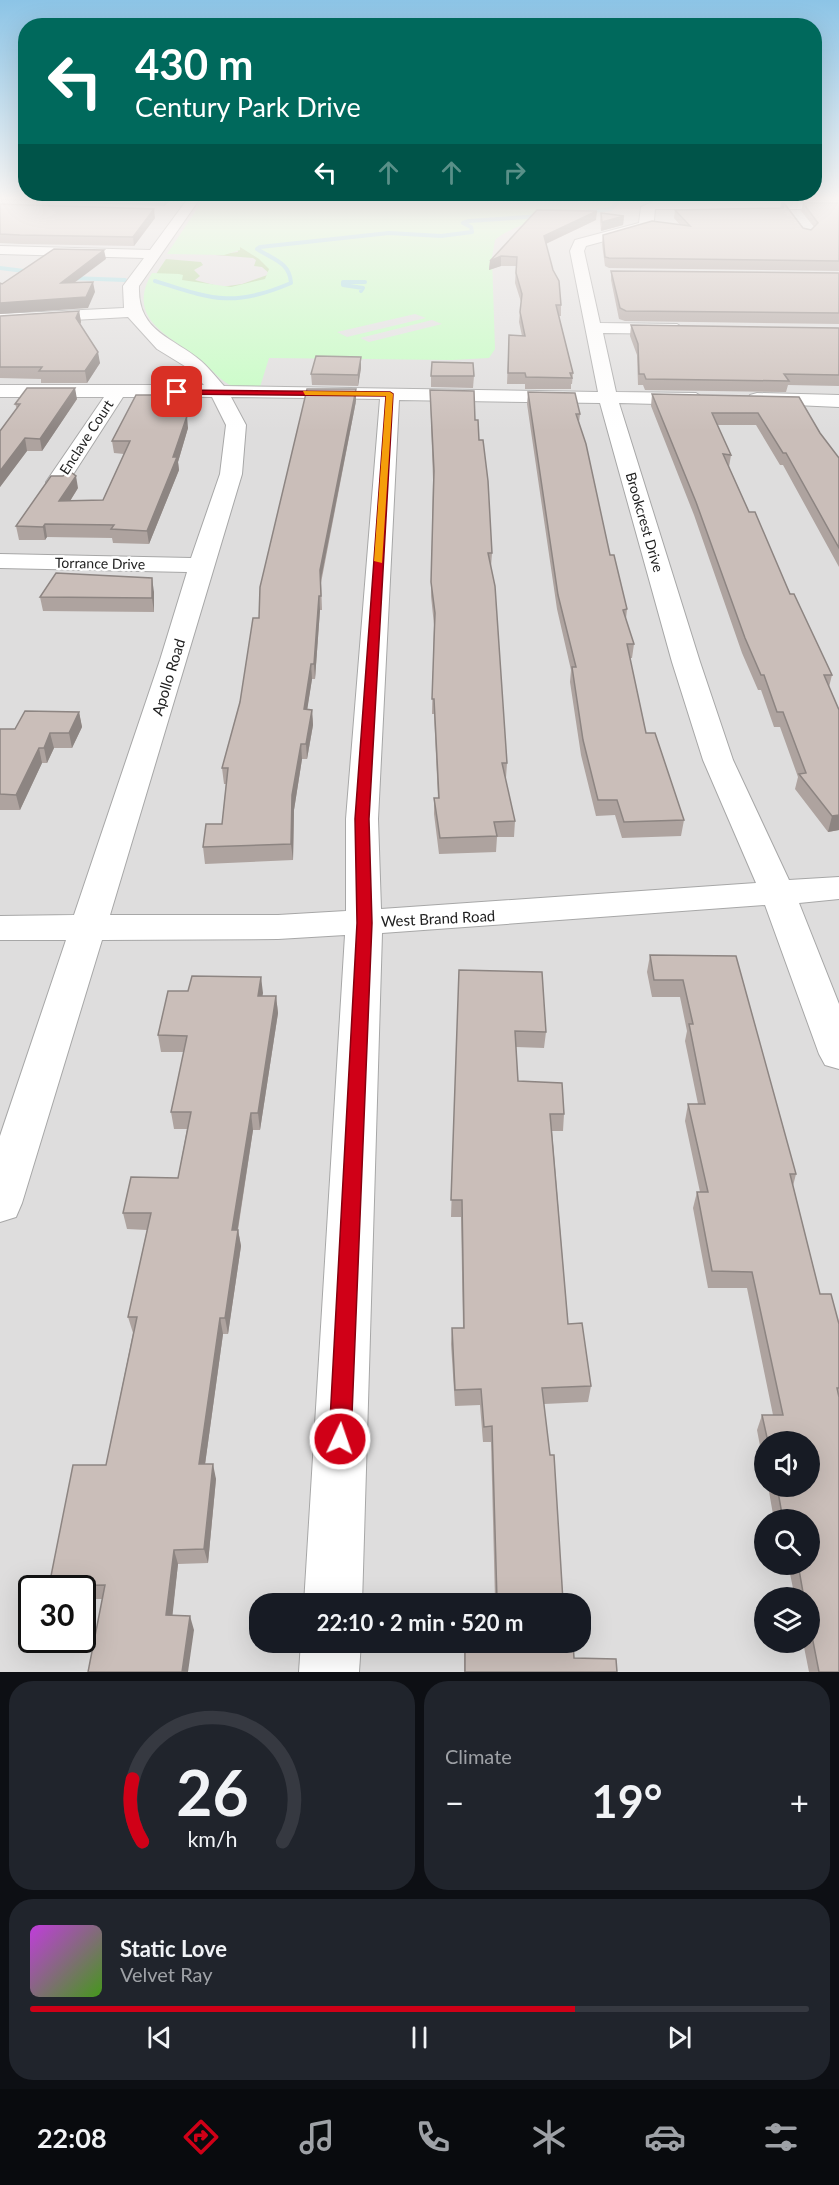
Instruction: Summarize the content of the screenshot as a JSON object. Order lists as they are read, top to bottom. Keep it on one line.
{"streets":{"street":["Enclave Court","Brookcrest Drive","Torrance Drive","Apollo Road","West Brand Road"]},"crossings":[["Brookcrest Drive","West Brand Road"],["Torrance Drive","Apollo Road"],["Apollo Road","West Brand Road"]],"page":{"turn":["430 m","Century Park Drive"],"limit":"30","trip":"22:10 · 2 min · 520 m","tile":"Climate","heat":["−","19°","+"],"song":["Static Love","Velvet Ray"],"tabs":"22:08","gauge":["26","km/h"]}}
